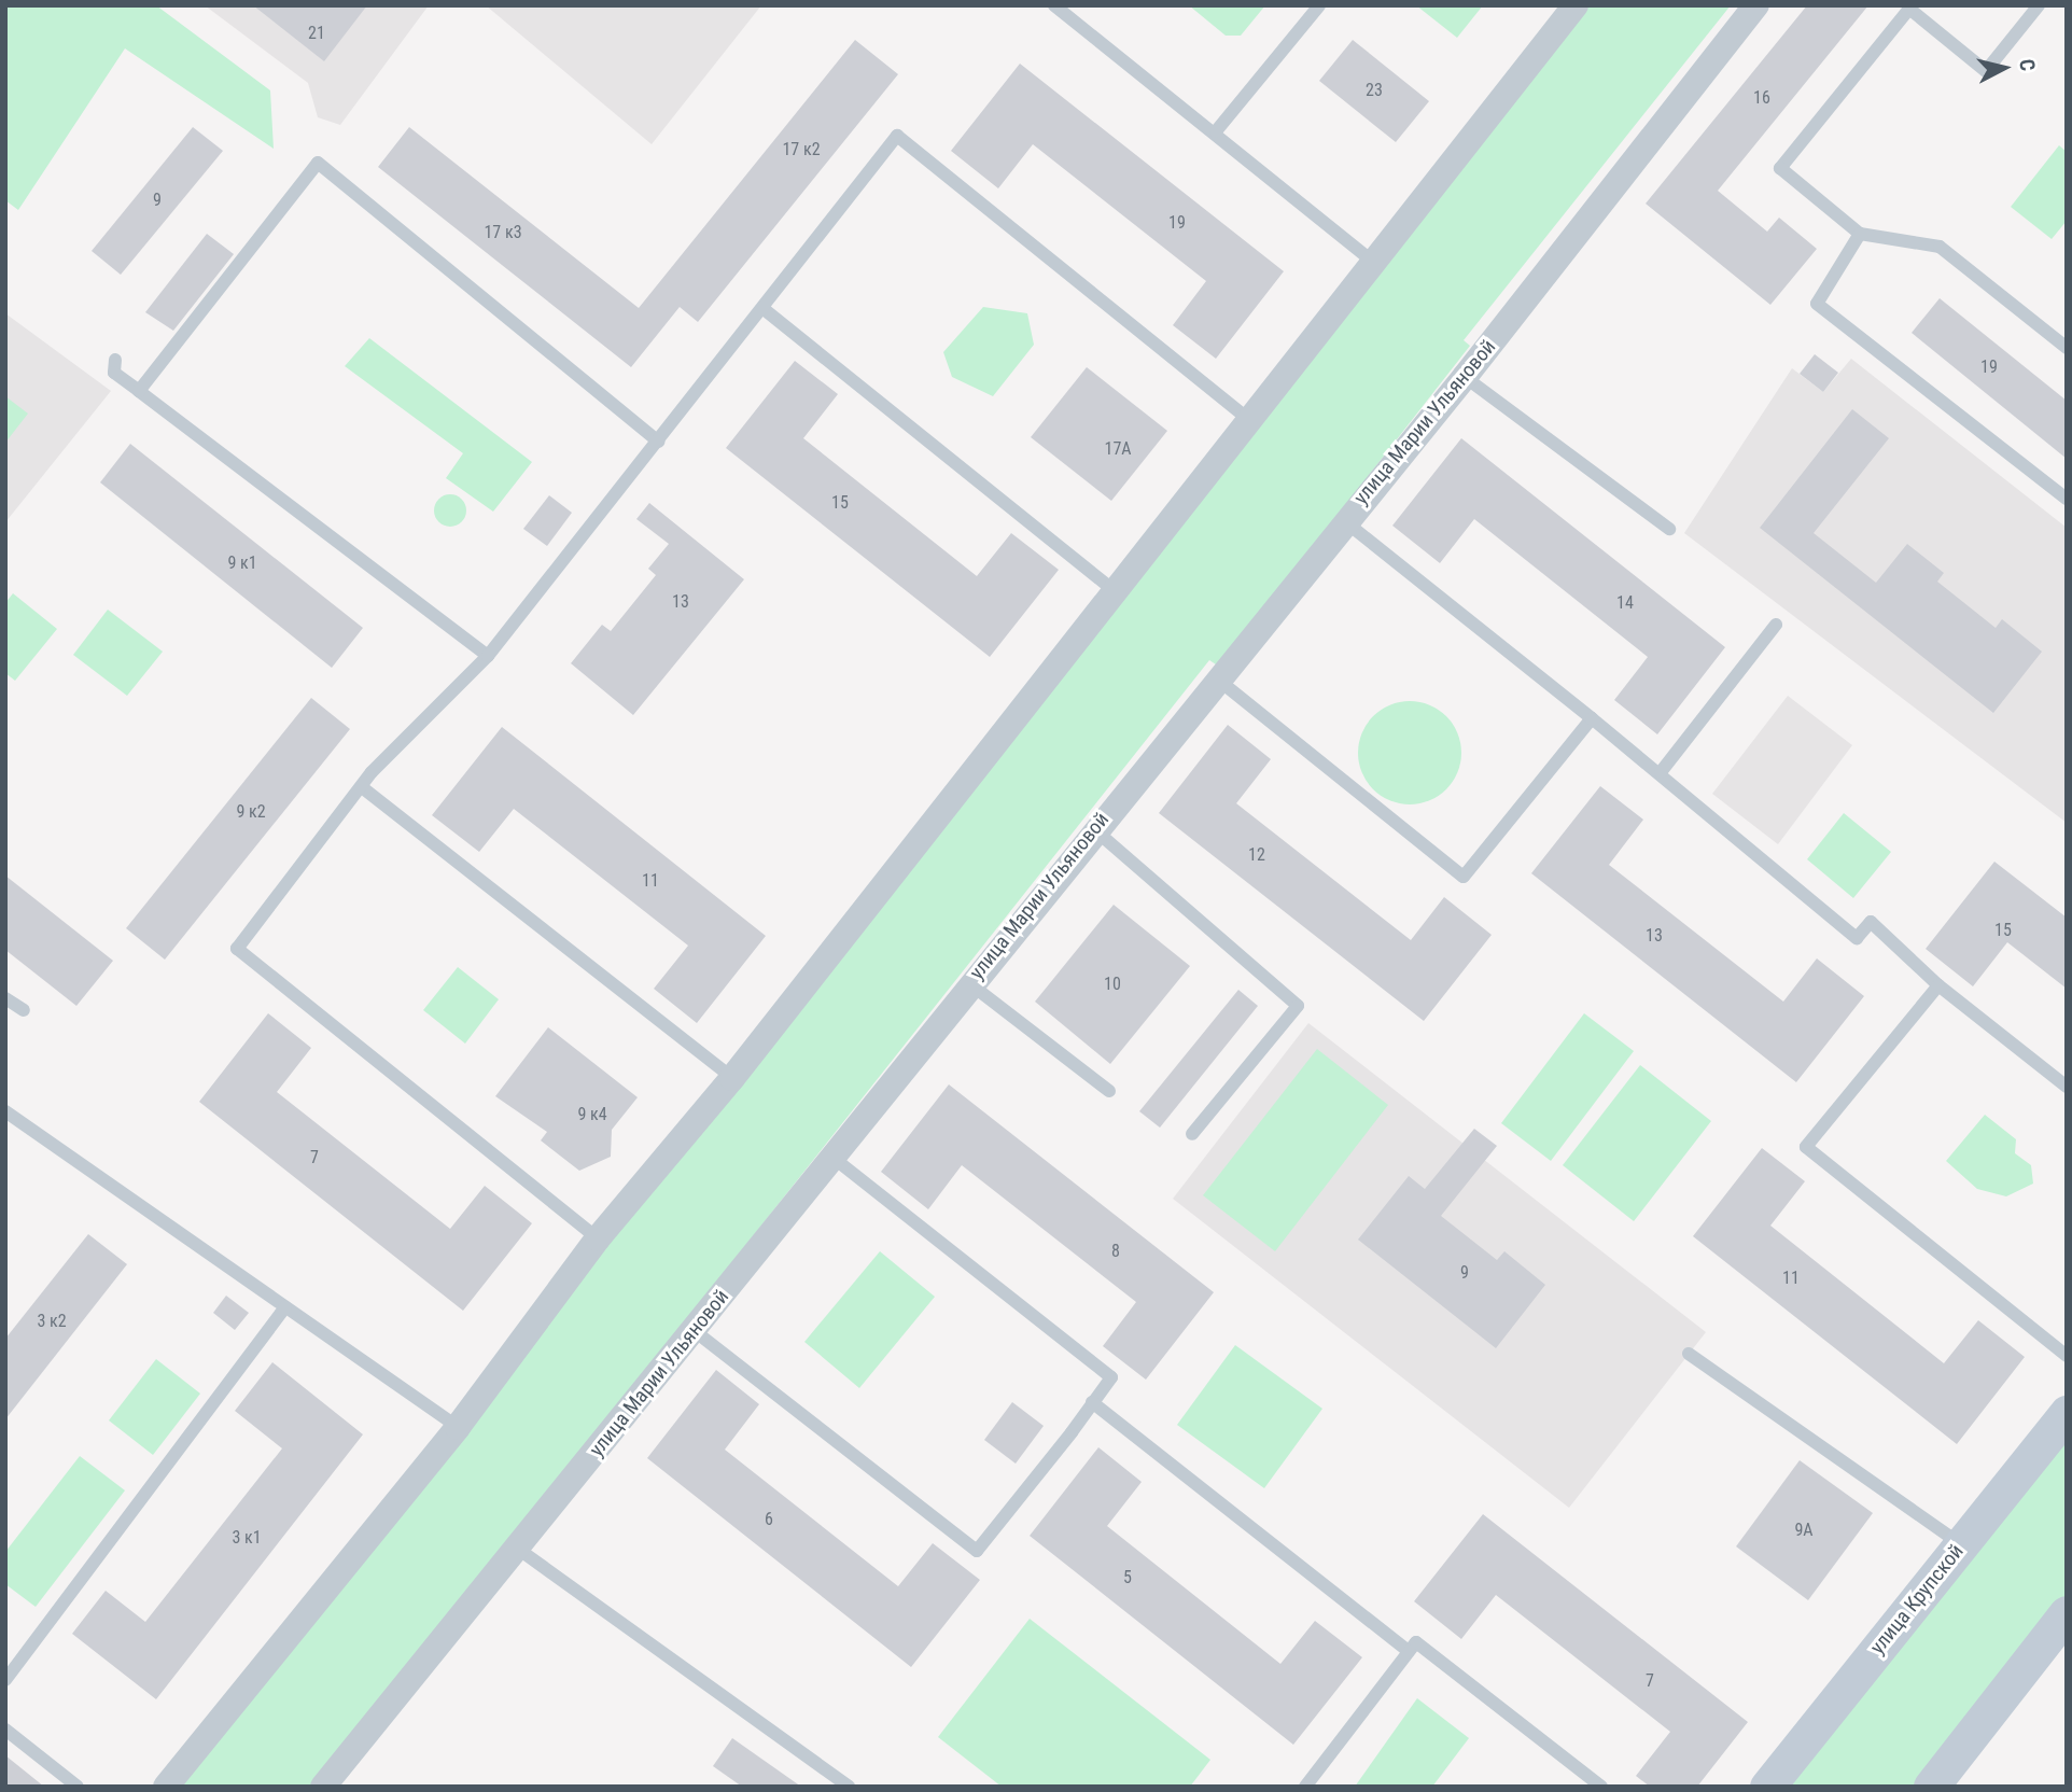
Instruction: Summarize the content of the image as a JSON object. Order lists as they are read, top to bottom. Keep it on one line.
{"streets":{"street":["улица Марии Ульяновой","улица Крупской"]},"house_numbers":["21","23","16","17 к2","9","19","17 к3","19","17А","15","9 к1","13","14","9 к2","12","11","15","13","10","9 к4","7","8","9","11","3 к2","6","9А","3 к1","5","7"],"north":"right"}
